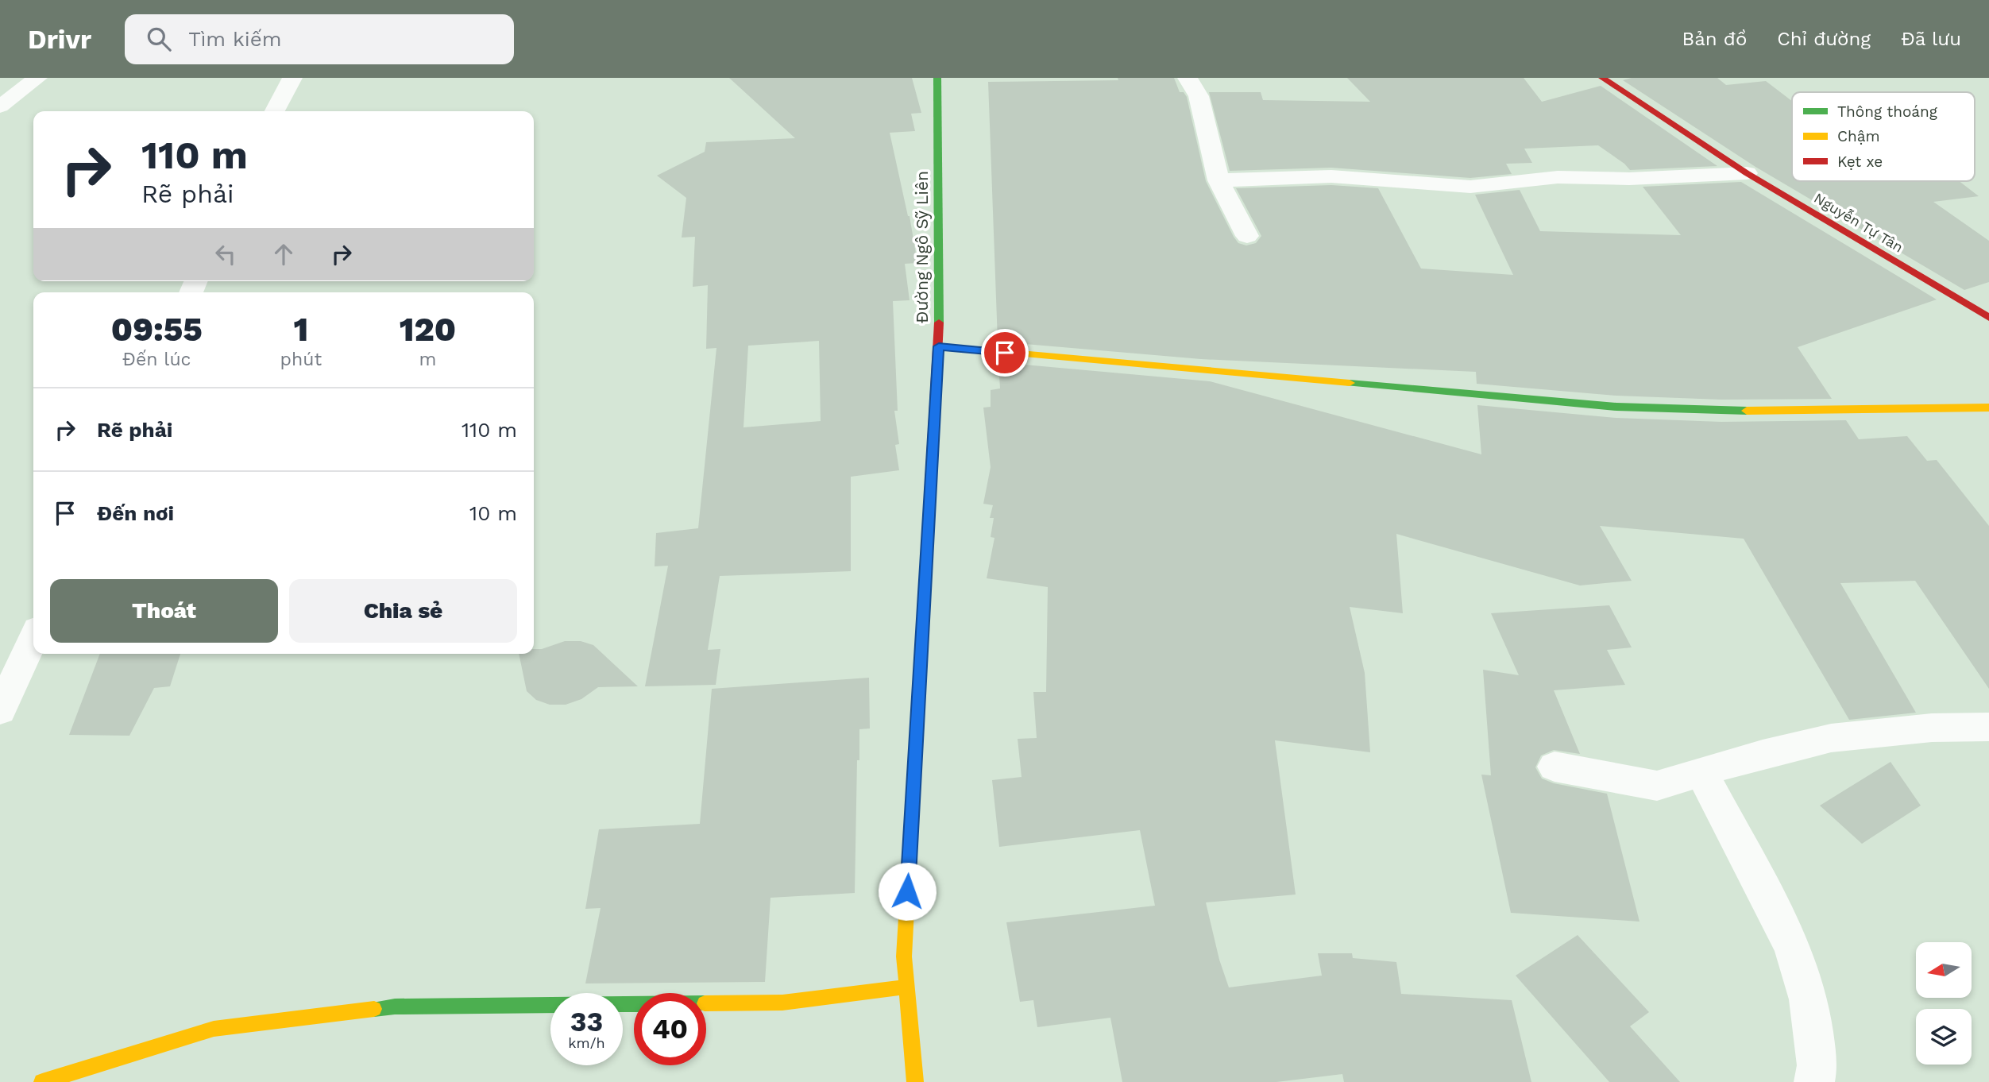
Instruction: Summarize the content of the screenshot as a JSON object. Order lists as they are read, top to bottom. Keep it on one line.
{"streets":{"street":["Nguyễn Tự Tân","Đường Ngô Sỹ Liên"]},"legend":["Thông thoáng","Chậm","Kẹt xe"],"north":"left","page":{"header":"Drivr","search":"Tìm kiếm","nav":["Bản đồ","Chỉ đường","Đã lưu"],"turn":["110 m","Rẽ phải"],"eta":["09:55","Đến lúc","1","phút","120","m"],"list":[{"name":"Rẽ phải","value":"110 m"},{"name":"Đến nơi","value":"10 m"}],"buttons":["Thoát","Chia sẻ"],"speed":"33 km/h","limit":"40"}}
